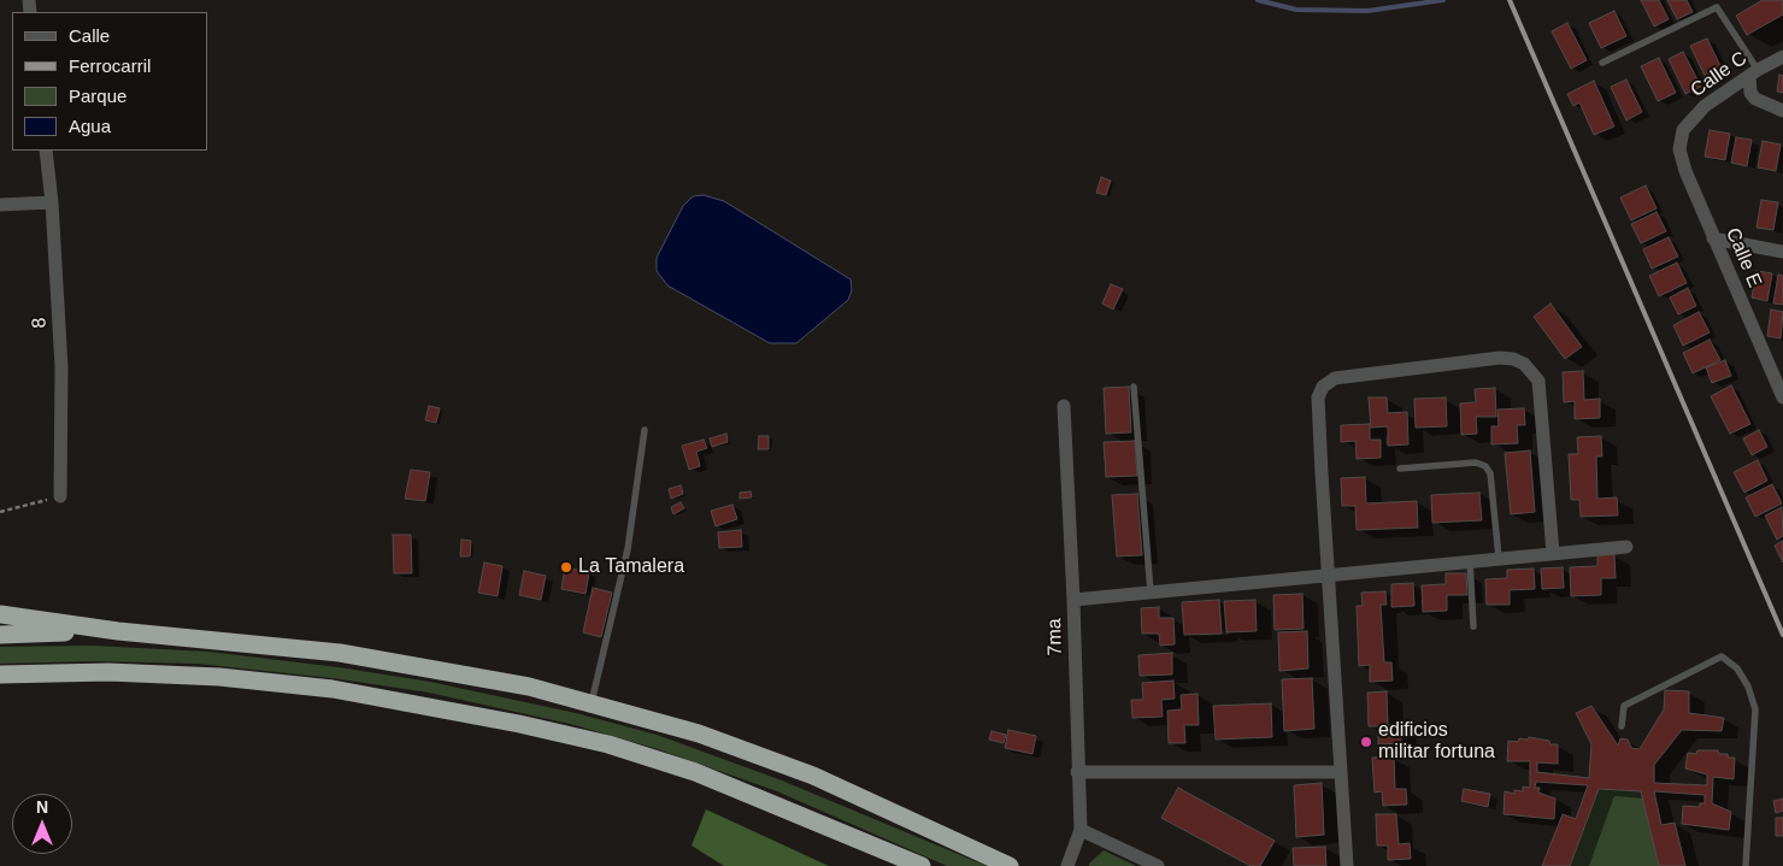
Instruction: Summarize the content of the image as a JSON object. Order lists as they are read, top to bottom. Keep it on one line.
{"streets":{"street":["Calle C","Calle E","8","7ma"]},"crossings":[["Calle C","Calle E"]],"places":["La Tamalera","edificios militar fortuna"],"legend":["Calle","Ferrocarril","Parque","Agua"],"north":"top"}
